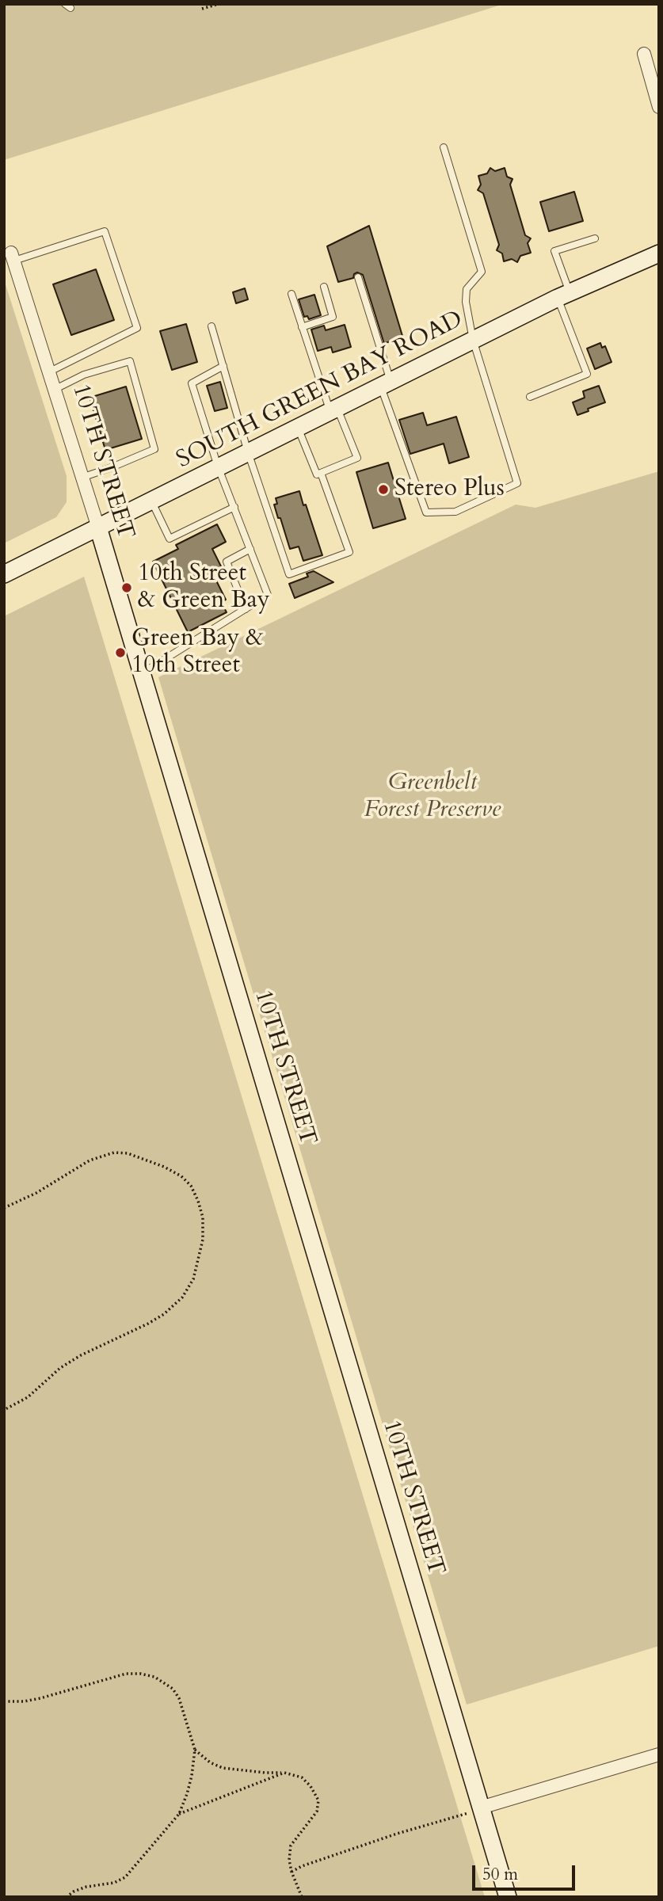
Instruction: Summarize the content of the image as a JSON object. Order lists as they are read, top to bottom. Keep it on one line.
{"streets":{"street":["SOUTH GREEN BAY ROAD","10TH STREET"]},"crossings":[["SOUTH GREEN BAY ROAD","10TH STREET"]],"parks":["Greenbelt Forest Preserve"],"places":["Stereo Plus","10th Street & Green Bay","Green Bay & 10th Street"],"scale_bar":"50 m"}
